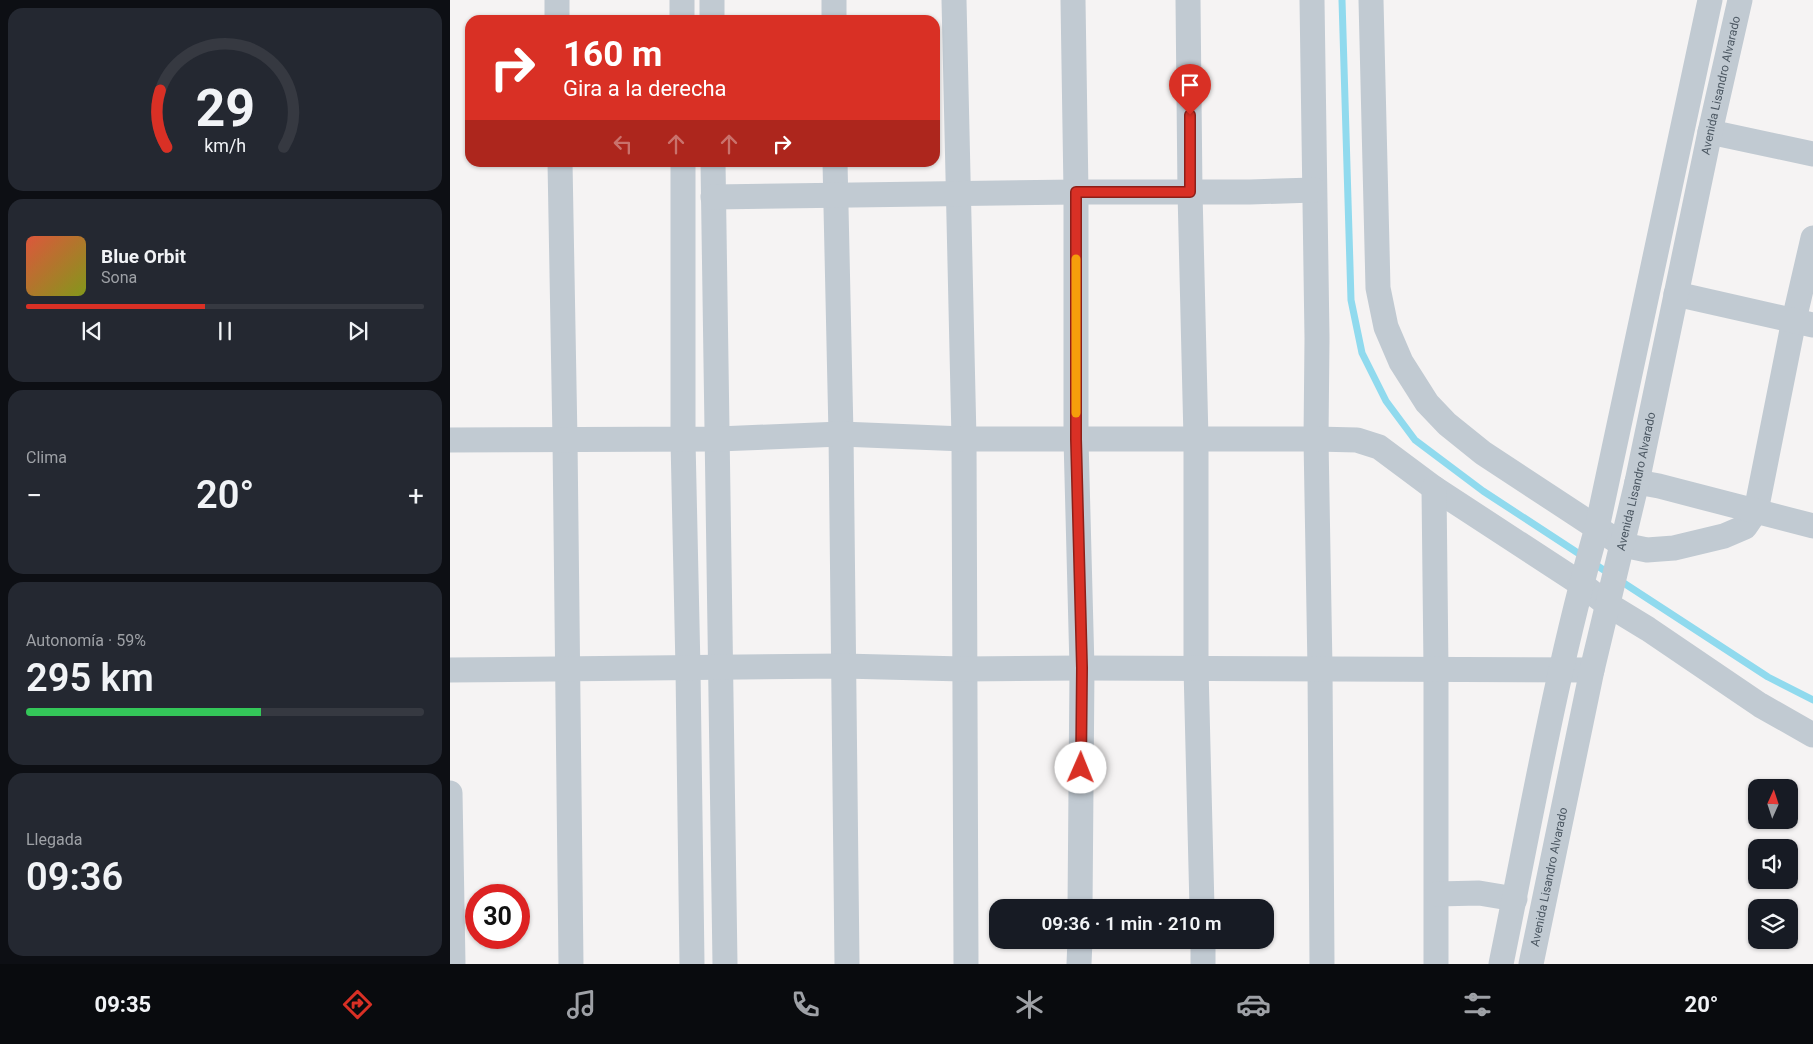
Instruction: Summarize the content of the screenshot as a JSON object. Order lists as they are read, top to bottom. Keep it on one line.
{"streets":{"street":["Avenida Lisandro Alvarado"]},"north":"top","page":{"turn":["160 m","Gira a la derecha"],"song":["Blue Orbit","Sona"],"tile":["Clima",["Autonomía · 59%","295 km"],["Llegada","09:36"]],"heat":["−","20°","+"],"limit":"30","trip":"09:36 · 1 min · 210 m","tabs":["09:35","20°"],"gauge":["29","km/h"]}}
